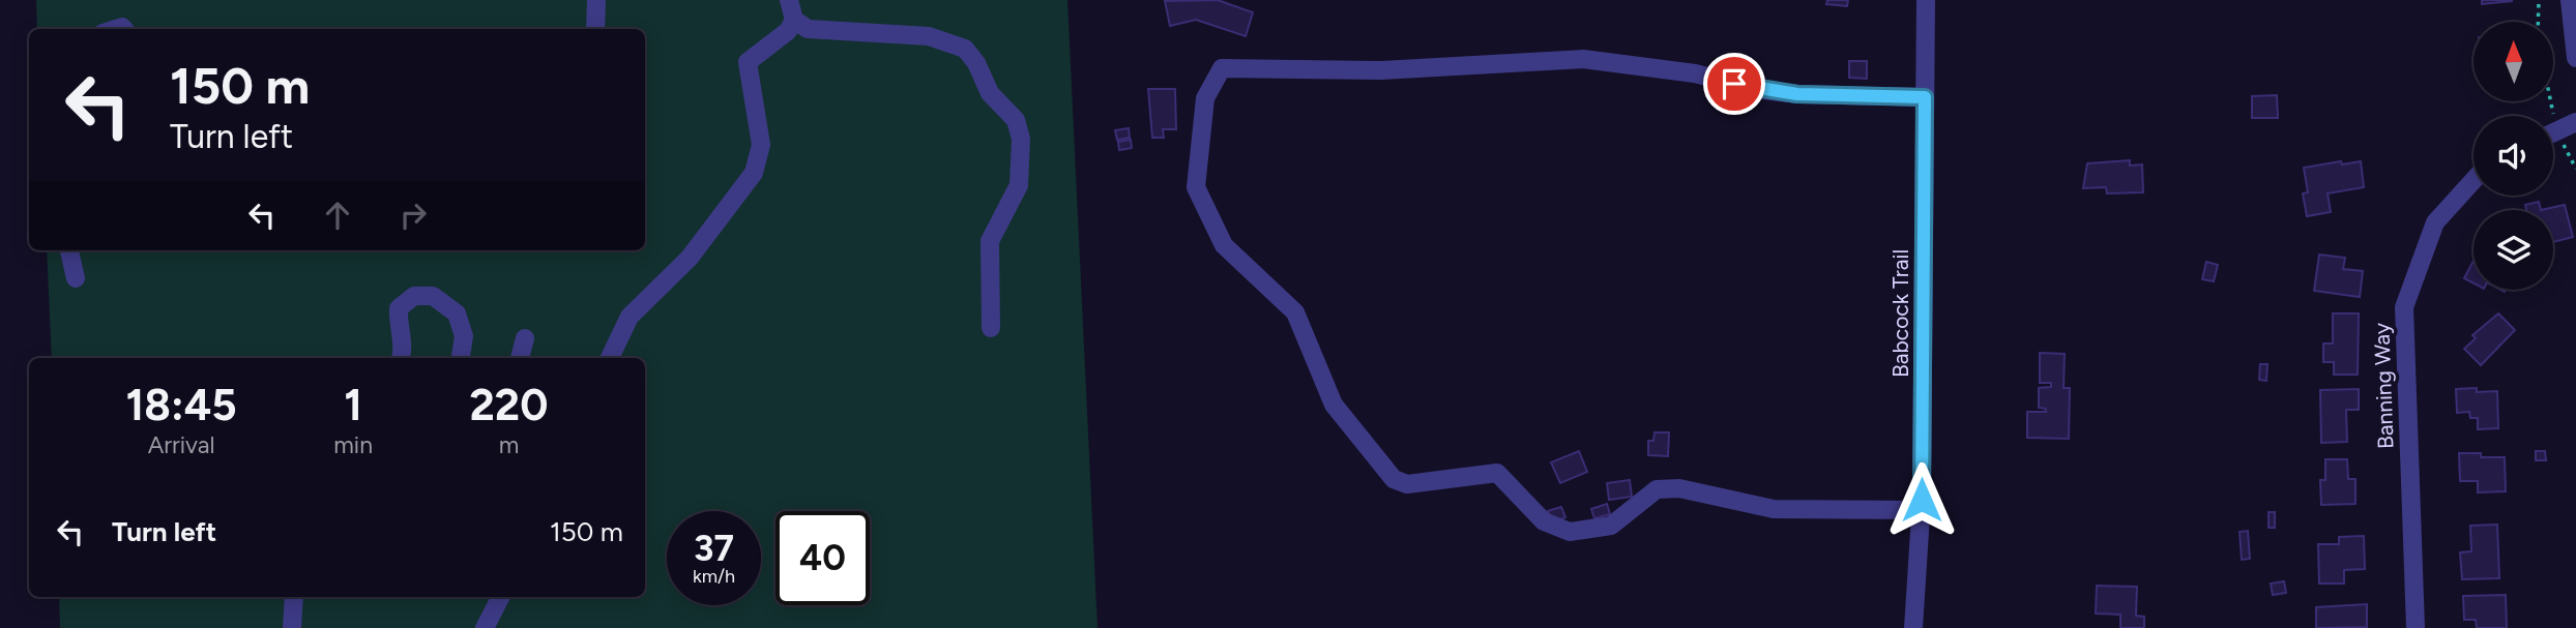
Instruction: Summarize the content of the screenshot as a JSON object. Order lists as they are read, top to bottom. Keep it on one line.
{"streets":{"street":["Babcock Trail","Banning Way"]},"north":"top","page":{"turn":["150 m","Turn left"],"eta":["18:45","Arrival","1","min","220","m"],"list":[{"name":"Turn left","value":"150 m"}],"speed":"37 km/h","limit":"40"}}
